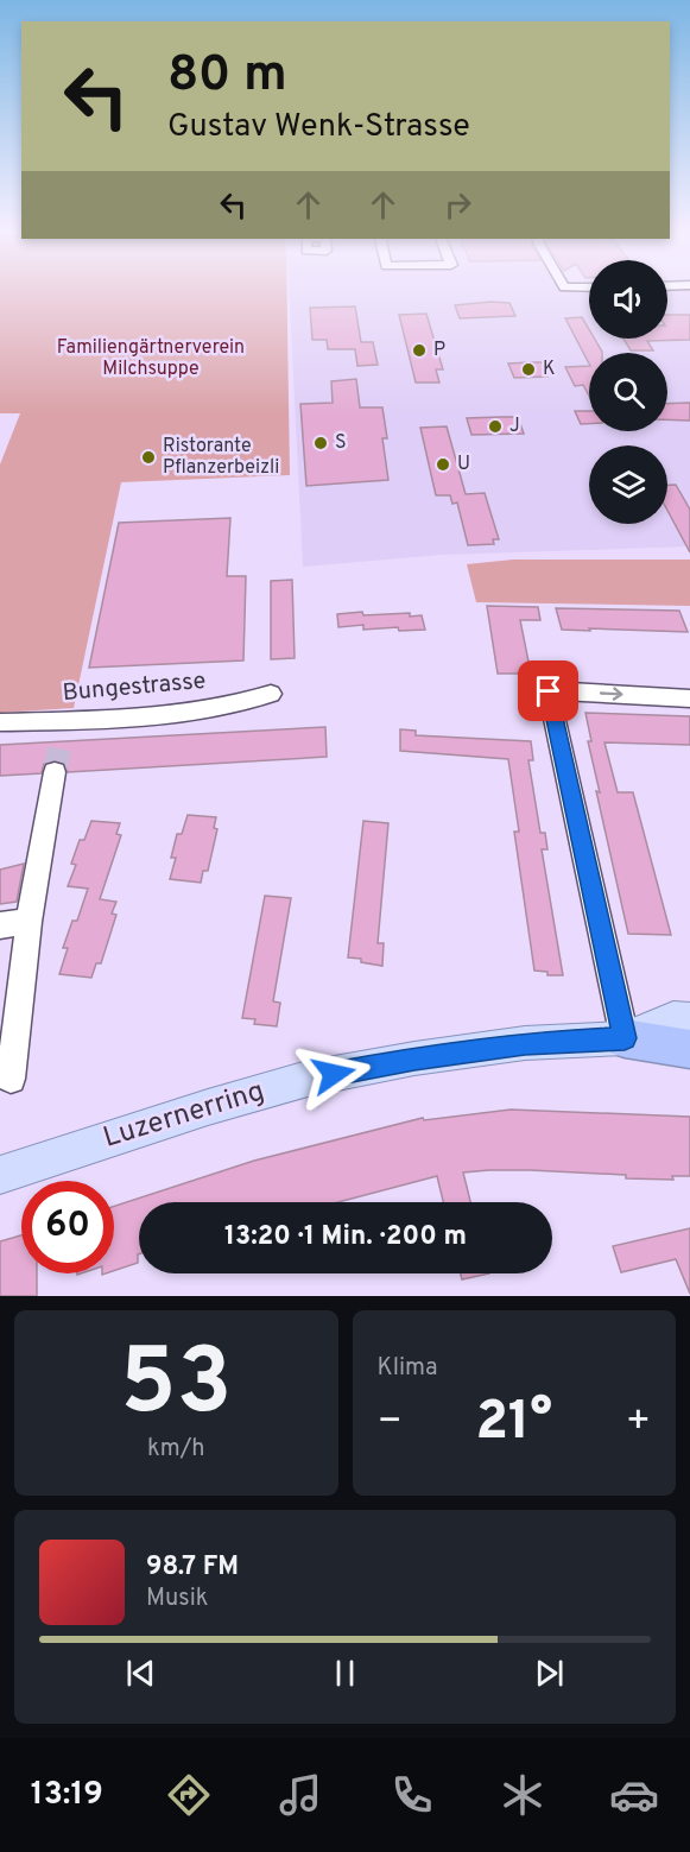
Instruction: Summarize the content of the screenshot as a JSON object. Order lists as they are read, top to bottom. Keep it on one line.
{"streets":{"main road":["Luzernerring"],"street":["Bungestrasse"]},"parks":["Familiengärtnerverein Milchsuppe"],"places":["P","K","J","S","Ristorante Pflanzerbeizli","U"],"page":{"turn":["80 m","Gustav Wenk-Strasse"],"limit":"60","trip":"13:20 · 1 Min. · 200 m","tile":[["53","km/h"],"Klima"],"heat":["−","21°","+"],"song":["98.7 FM","Musik"],"tabs":"13:19"}}
